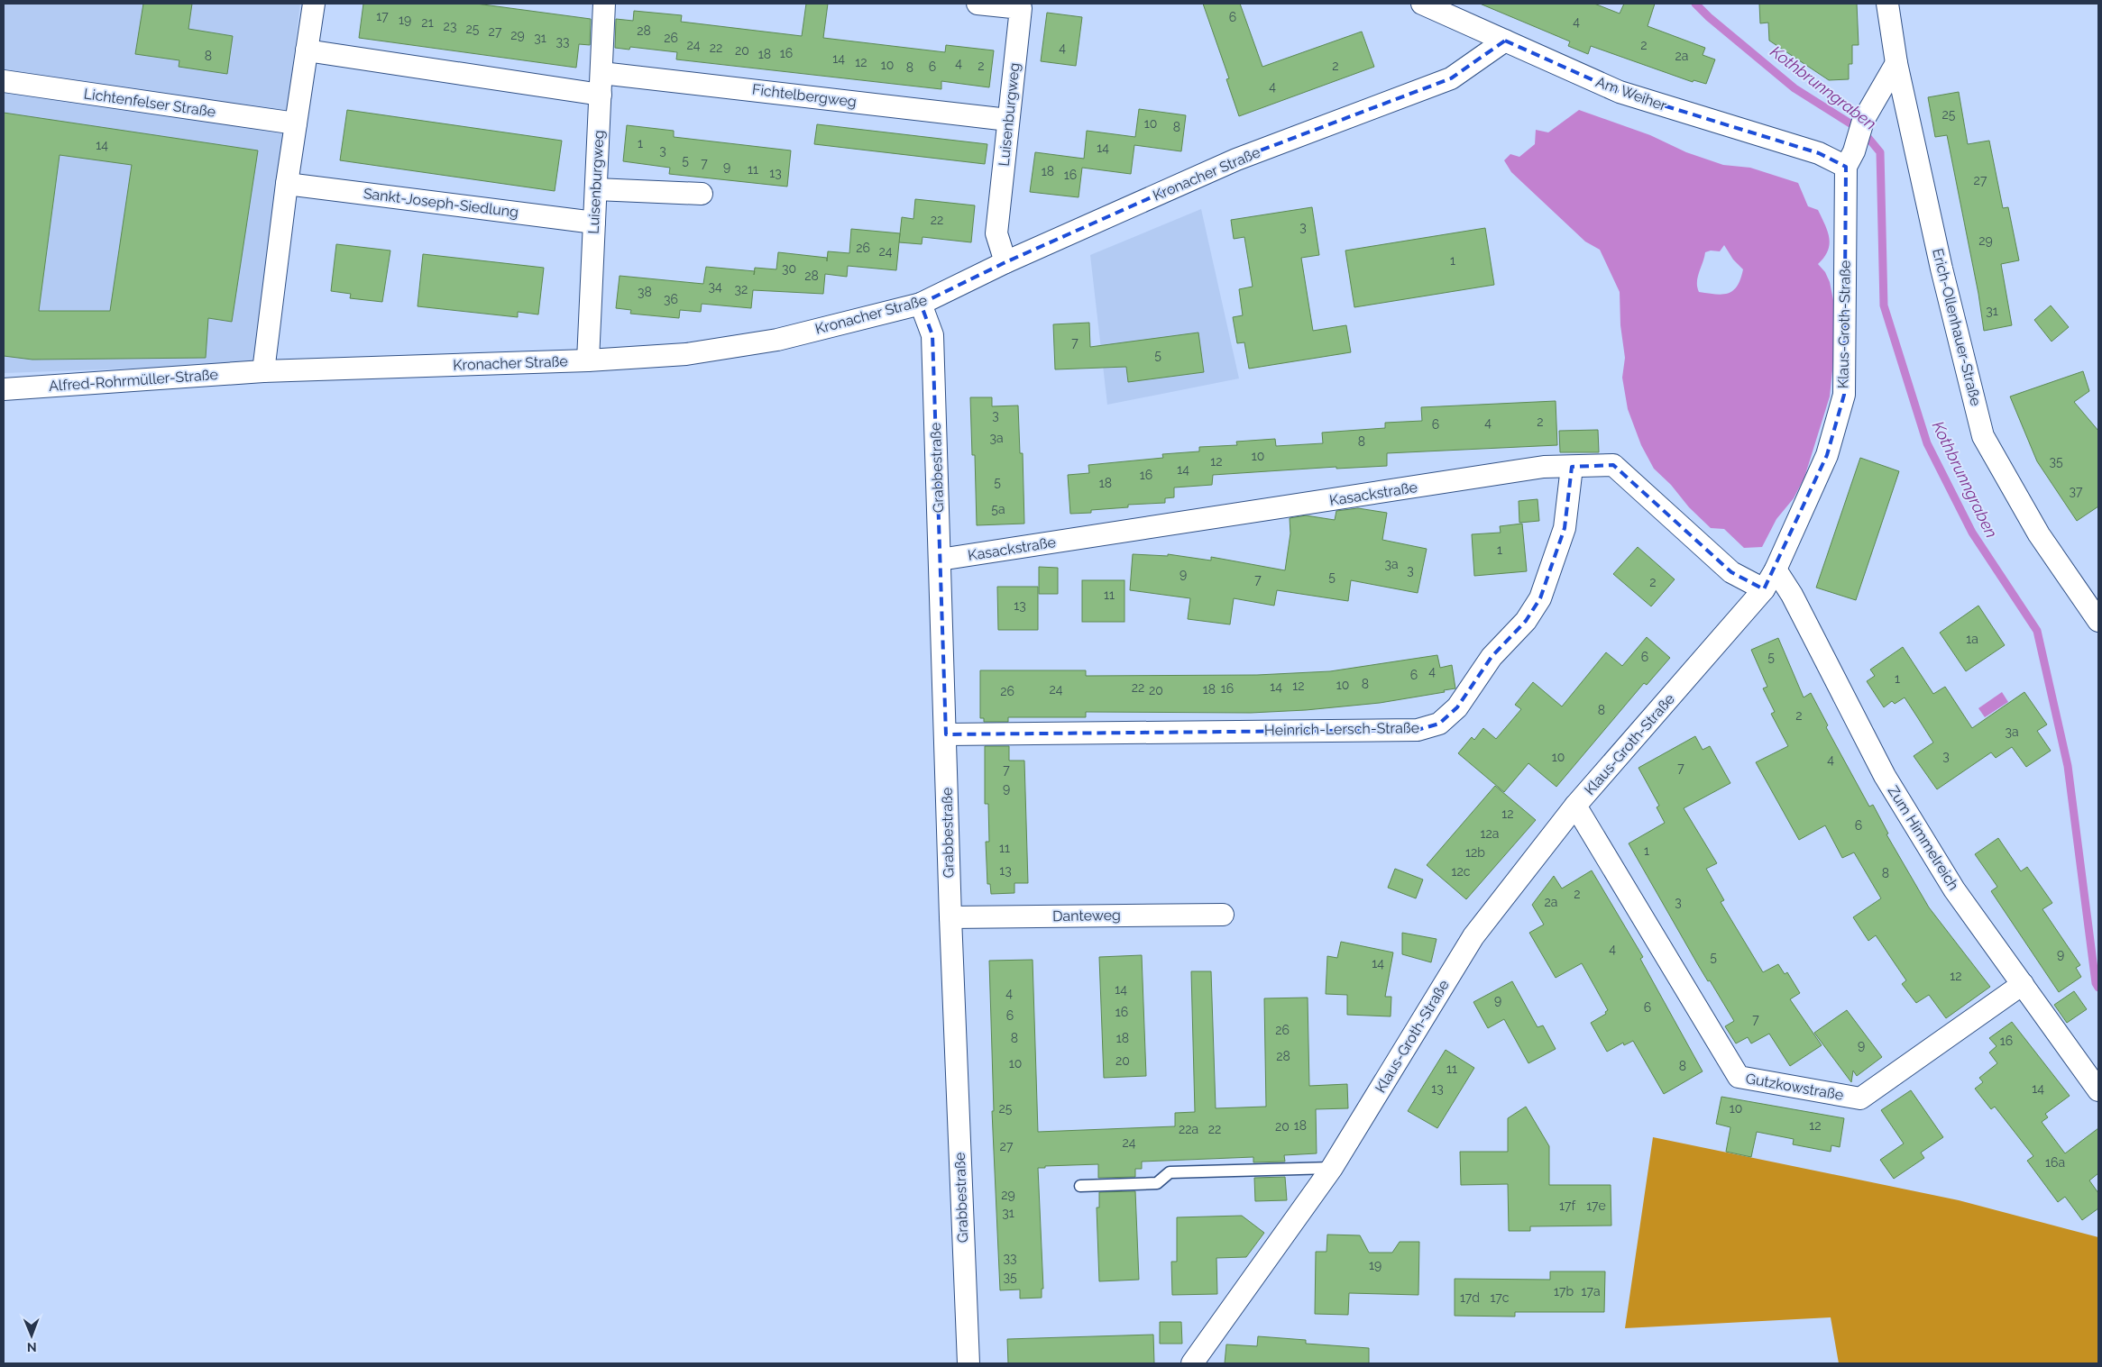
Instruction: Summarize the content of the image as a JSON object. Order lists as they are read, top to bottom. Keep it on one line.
{"streets":{"street":["Am Weiher","Fichtelbergweg","Lichtenfelser Straße","Luisenburgweg","Kronacher Straße","Sankt-Joseph-Siedlung","Klaus-Groth-Straße","Erich-Ollenhauer-Straße","Alfred-Rohrmüller-Straße","Grabbestraße","Kasackstraße","Heinrich-Lersch-Straße","Zum Himmelreich","Danteweg","Gutzkowstraße"]},"crossings":[["Am Weiher","Kronacher Straße"],["Am Weiher","Klaus-Groth-Straße"],["Fichtelbergweg","Luisenburgweg"],["Luisenburgweg","Kronacher Straße"],["Luisenburgweg","Sankt-Joseph-Siedlung"],["Kronacher Straße","Alfred-Rohrmüller-Straße"],["Kronacher Straße","Grabbestraße"],["Klaus-Groth-Straße","Erich-Ollenhauer-Straße"],["Klaus-Groth-Straße","Kasackstraße"],["Klaus-Groth-Straße","Zum Himmelreich"],["Klaus-Groth-Straße","Gutzkowstraße"],["Grabbestraße","Kasackstraße"],["Grabbestraße","Heinrich-Lersch-Straße"],["Grabbestraße","Danteweg"],["Kasackstraße","Heinrich-Lersch-Straße"],["Zum Himmelreich","Gutzkowstraße"]],"water":["Kothbrunngraben"],"house_numbers":["17","6","19","4","21","23","25","28","27","29","31","26","33","24","2","22","4","20","16","18","8","2a","14","12","4","10","2","2","6","8","4","25","10","8","1","14","14","3","5","7","9","11","18","13","16","27","22","3","29","26","24","1","30","28","34","32","38","36","31","7","5","3","2","4","6","3a","8","10","12","35","14","16","5","18","37","5a","1","3a","3","9","5","7","2","11","13","1a","6","5","4","6","1","8","10","12","14","22","16","24","18","20","26","8","2","3a","3","10","4","7","7","9","12","6","12a","11","1","12b","13","12c","8","2","2a","3","4","9","5","14","12","14","4","9","6","16","6","7","26","8","18","16","9","28","20","10","8","11","13","14","25","10","18","12","20","22a","22","24","27","16a","29","17f","17e","31","33","19","35","17b","17a","17d","17c"],"north":"bottom"}
